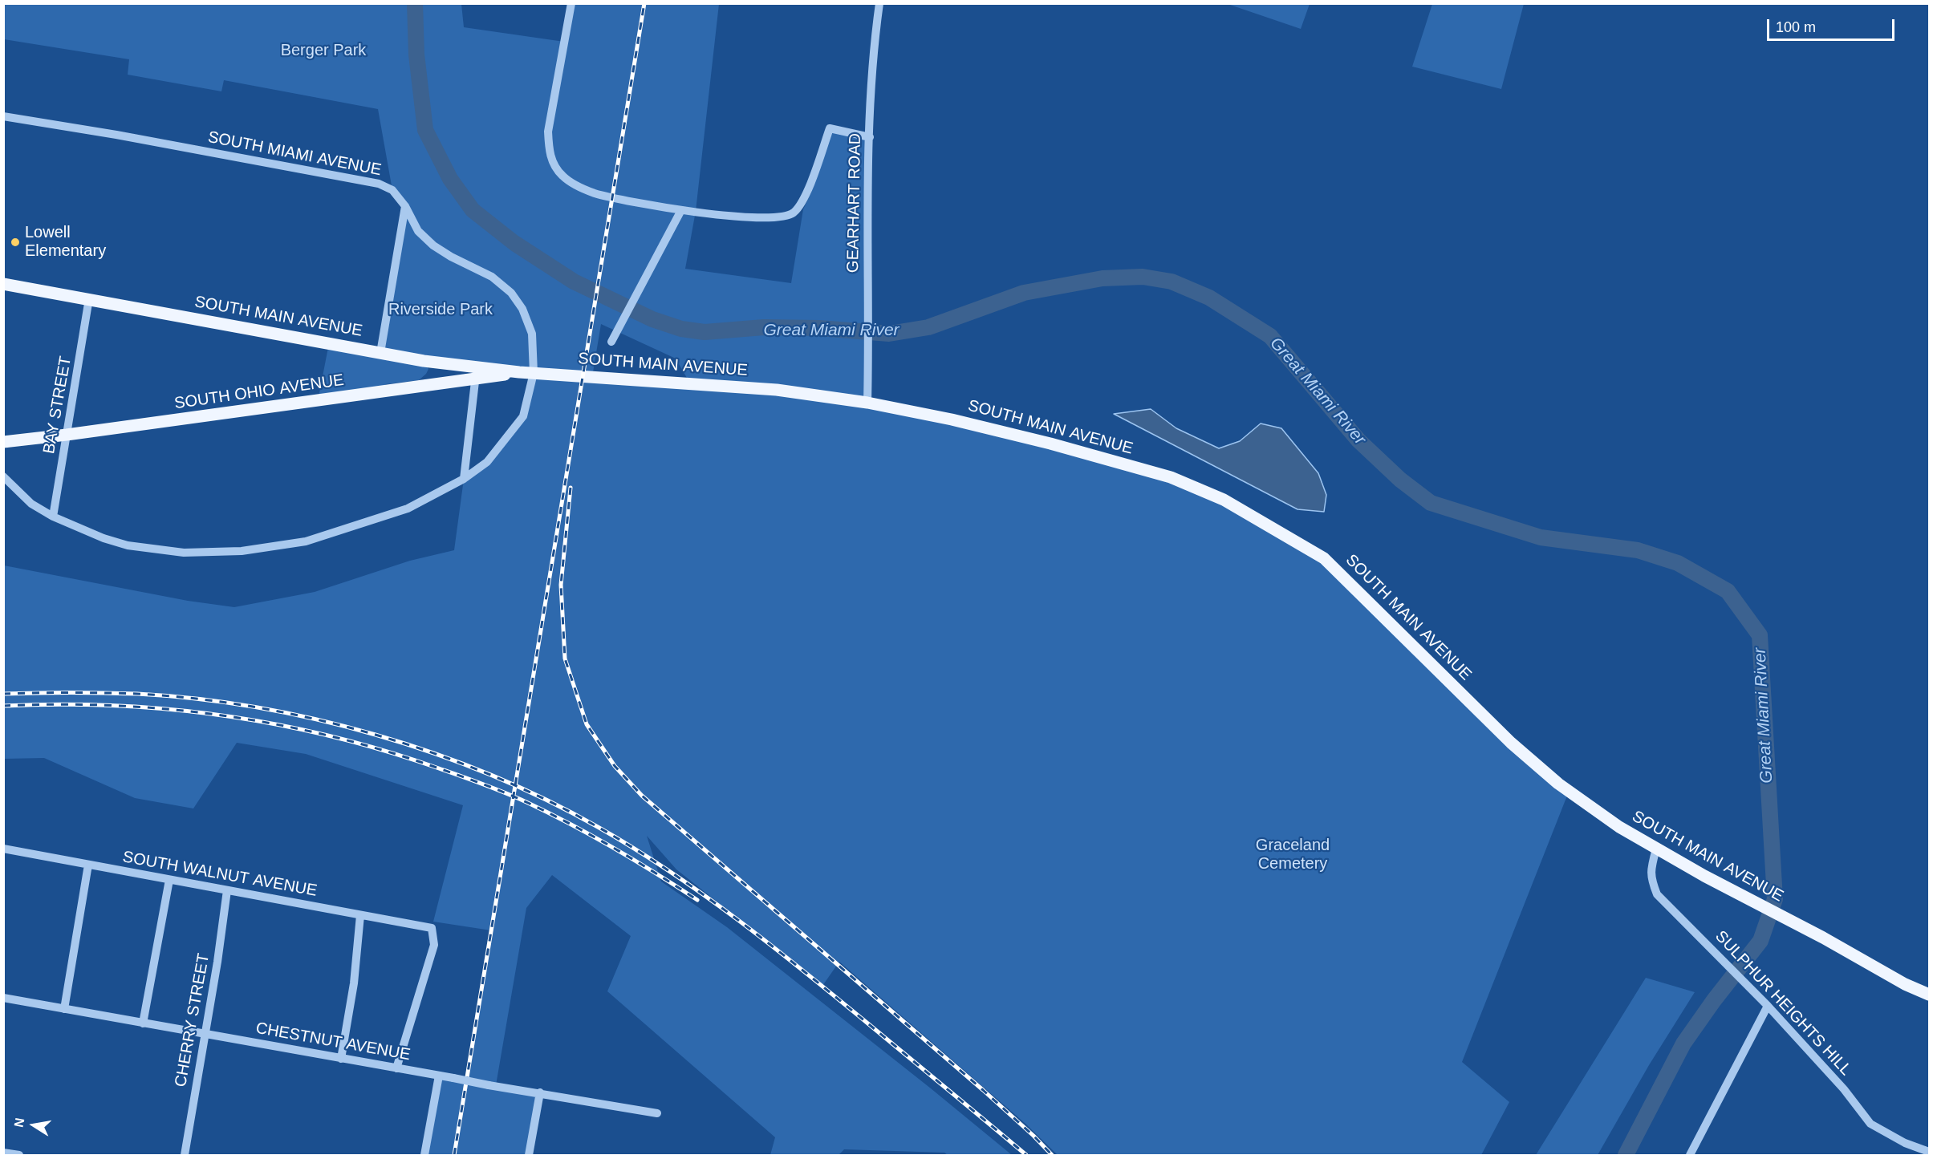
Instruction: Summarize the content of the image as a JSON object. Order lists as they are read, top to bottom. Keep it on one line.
{"streets":{"main road":["SOUTH MAIN AVENUE","SOUTH OHIO AVENUE"],"street":["SOUTH MIAMI AVENUE","GEARHART ROAD","BAY STREET","SOUTH WALNUT AVENUE","SULPHUR HEIGHTS HILL","CHERRY STREET","CHESTNUT AVENUE"]},"crossings":[["SOUTH MIAMI AVENUE","SOUTH MAIN AVENUE"],["SOUTH MIAMI AVENUE","BAY STREET"],["GEARHART ROAD","SOUTH MAIN AVENUE"],["SOUTH MAIN AVENUE","SOUTH OHIO AVENUE"],["SOUTH MAIN AVENUE","BAY STREET"],["SOUTH MAIN AVENUE","SULPHUR HEIGHTS HILL"],["SOUTH OHIO AVENUE","BAY STREET"],["SOUTH WALNUT AVENUE","CHERRY STREET"],["SOUTH WALNUT AVENUE","CHESTNUT AVENUE"],["CHERRY STREET","CHESTNUT AVENUE"]],"water":["Great Miami River"],"parks":["Berger Park","Riverside Park","Graceland Cemetery"],"places":["Lowell Elementary"],"scale_bar":"100 m","north":"left"}
